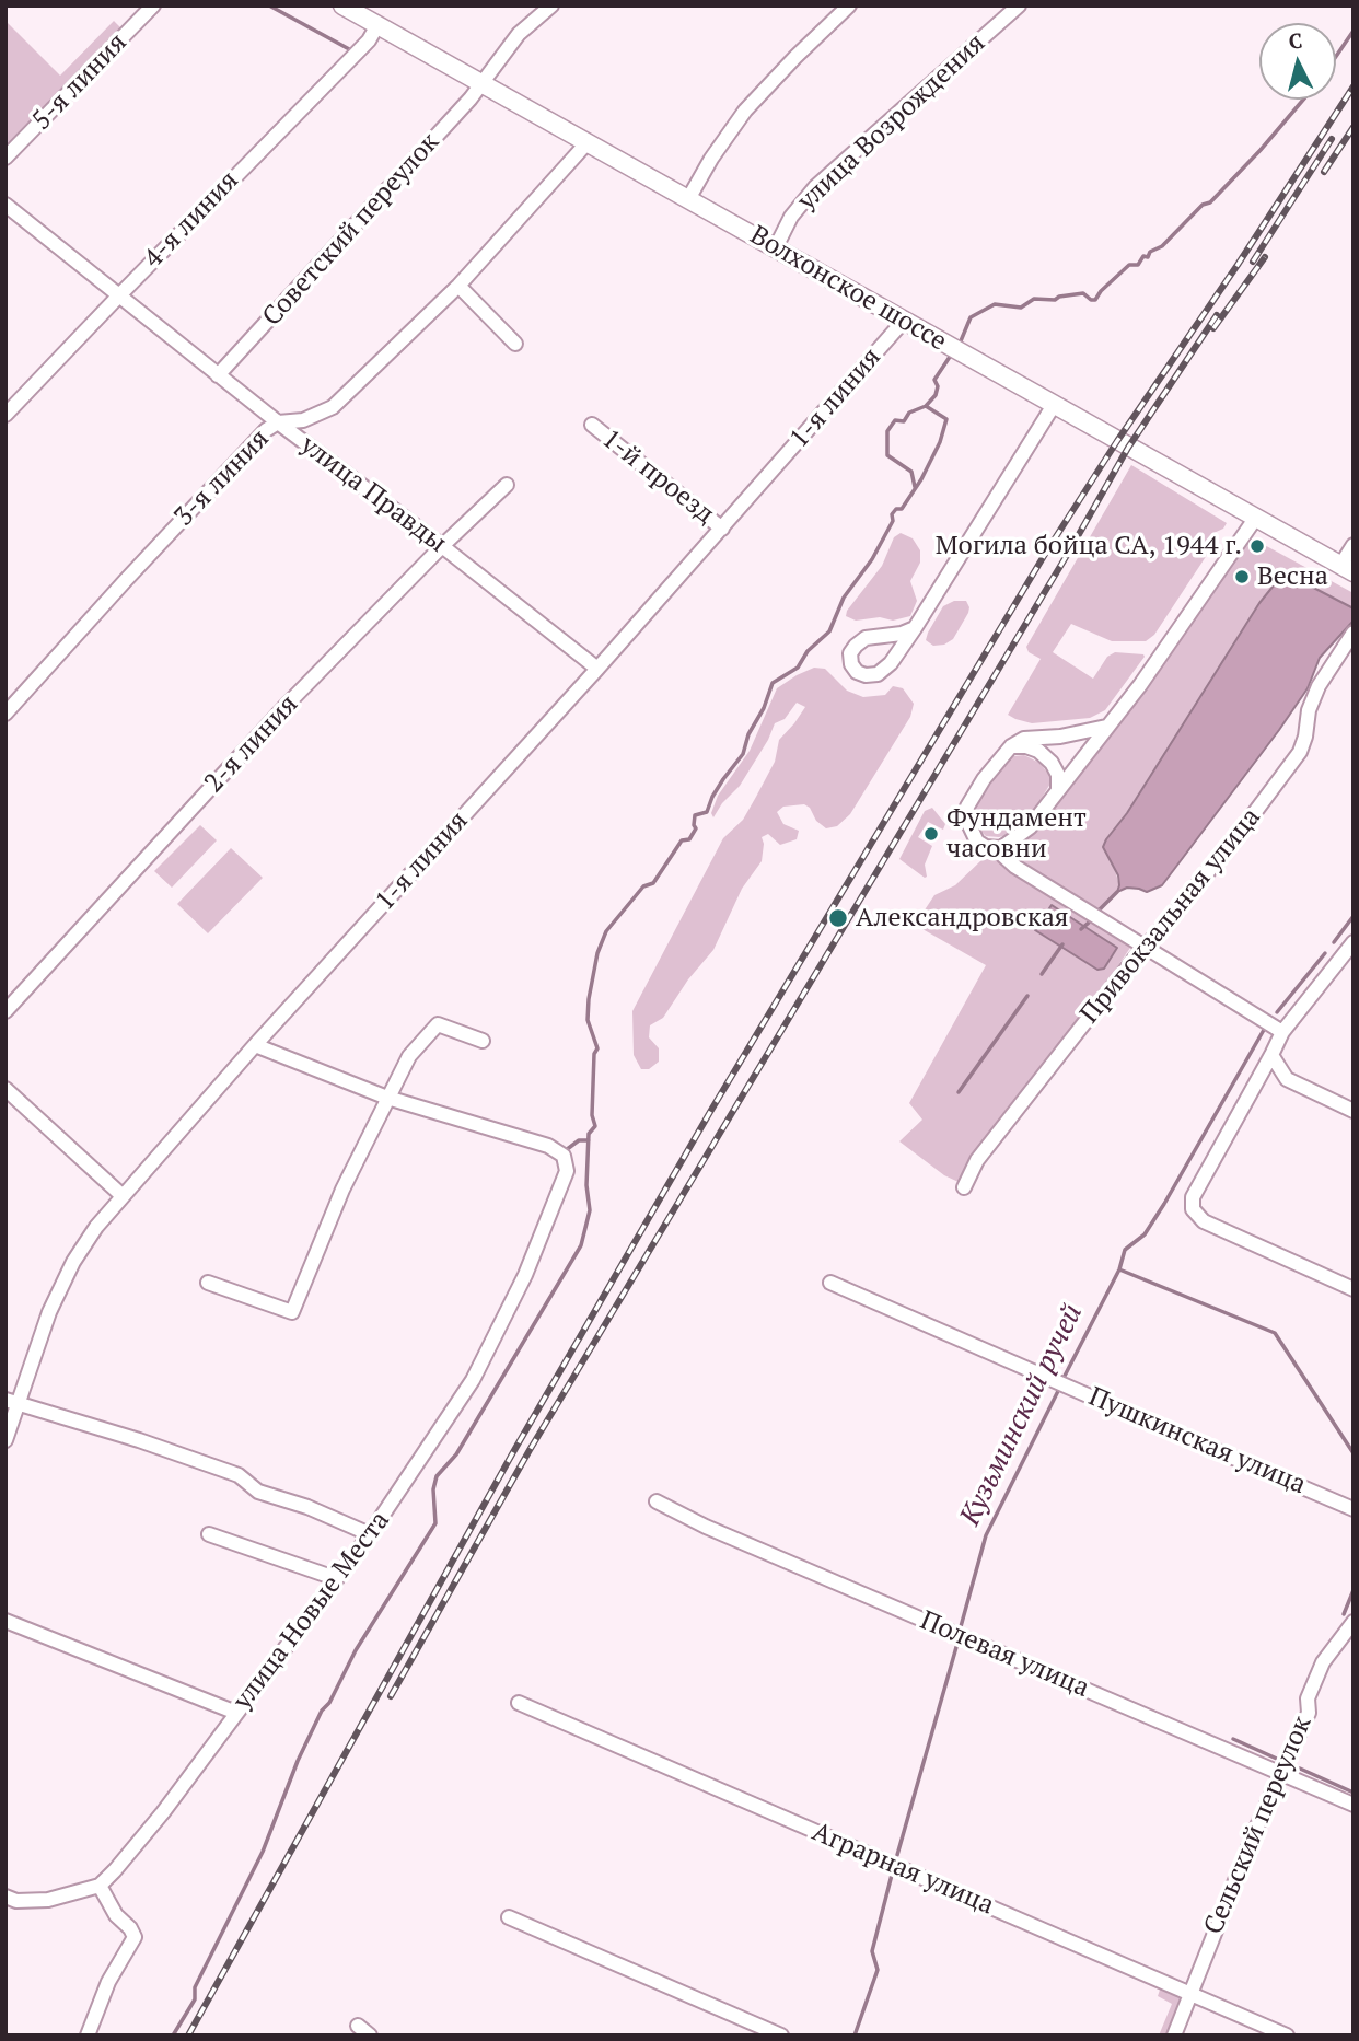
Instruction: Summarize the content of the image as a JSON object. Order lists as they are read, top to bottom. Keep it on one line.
{"streets":{"main road":["Волхонское шоссе"],"street":["5-я линия","улица Возрождения","4-я линия","Советский переулок","1-я линия","1-й проезд","3-я линия","улица Правды","2-я линия","Привокзальная улица","Пушкинская улица","улица Новые Места","Полевая улица","Сельский переулок","Аграрная улица"]},"crossings":[["улица Возрождения","Волхонское шоссе"],["4-я линия","Волхонское шоссе"],["4-я линия","улица Правды"],["Советский переулок","Волхонское шоссе"],["Советский переулок","улица Правды"],["Волхонское шоссе","1-я линия"],["Волхонское шоссе","3-я линия"],["1-я линия","1-й проезд"],["1-я линия","улица Правды"],["3-я линия","улица Правды"],["улица Правды","2-я линия"],["Полевая улица","Сельский переулок"],["Сельский переулок","Аграрная улица"]],"water":["Кузьминский ручей"],"places":["Могила бойца СА, 1944 г.","Весна","Фундамент часовни","Александровская"],"north":"top"}
